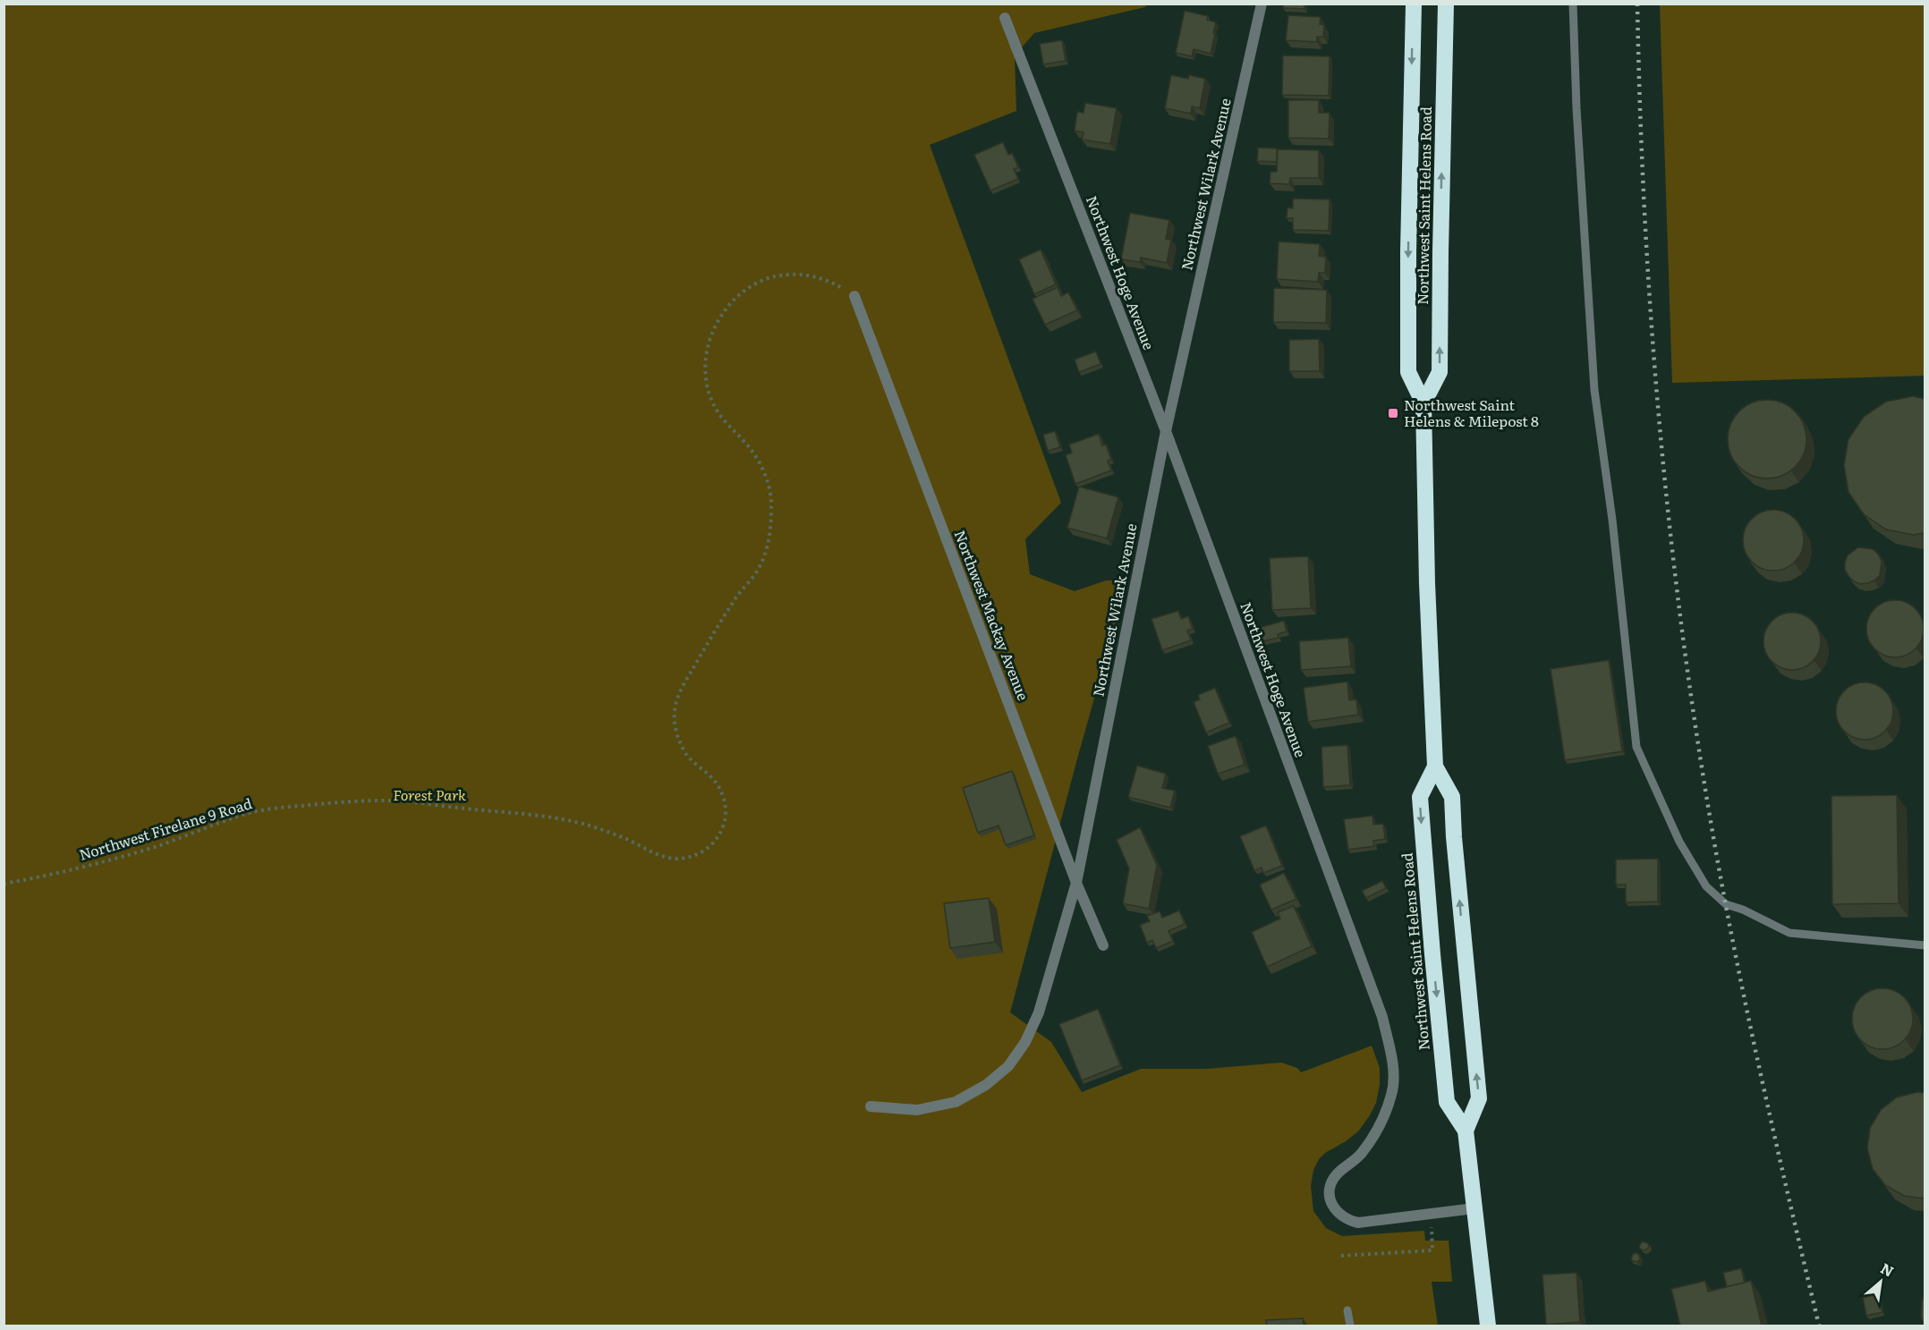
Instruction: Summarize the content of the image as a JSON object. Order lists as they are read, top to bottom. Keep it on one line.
{"streets":{"highway":["Northwest Saint Helens Road"],"street":["Northwest Wilark Avenue","Northwest Hoge Avenue","Northwest Mackay Avenue"],"path":["Northwest Firelane 9 Road"]},"crossings":[["Northwest Wilark Avenue","Northwest Hoge Avenue"],["Northwest Wilark Avenue","Northwest Mackay Avenue"],["Northwest Saint Helens Road","Northwest Hoge Avenue"],["Northwest Mackay Avenue","Northwest Firelane 9 Road"]],"parks":["Forest Park"],"places":{"transit":["Northwest Saint Helens & Milepost 8"]},"north":"top right"}
